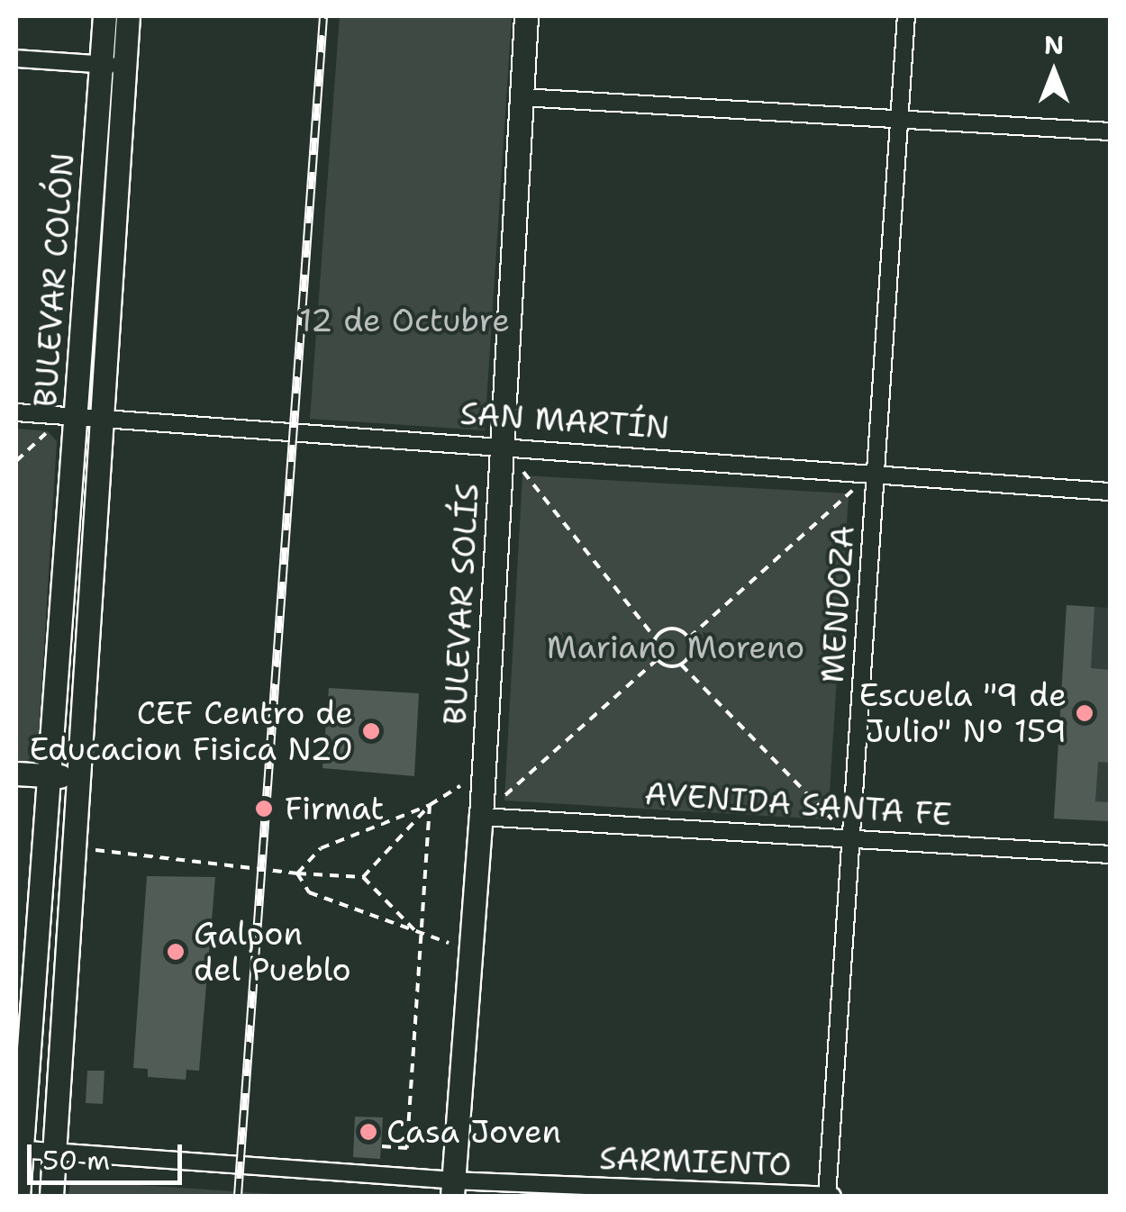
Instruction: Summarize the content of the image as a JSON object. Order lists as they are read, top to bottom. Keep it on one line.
{"streets":{"main road":["BULEVAR COLÓN","BULEVAR SOLÍS"],"street":["SAN MARTÍN","MENDOZA","AVENIDA SANTA FE","SARMIENTO"]},"crossings":[["BULEVAR COLÓN","SAN MARTÍN"],["BULEVAR COLÓN","SARMIENTO"],["SAN MARTÍN","BULEVAR SOLÍS"],["SAN MARTÍN","MENDOZA"],["BULEVAR SOLÍS","AVENIDA SANTA FE"],["BULEVAR SOLÍS","SARMIENTO"],["MENDOZA","AVENIDA SANTA FE"],["MENDOZA","SARMIENTO"]],"parks":["12 de Octubre","Mariano Moreno"],"places":["Escuela \"9 de Julio\" Nº 159","CEF Centro de Educacion Fisica N20","Firmat","Galpon del Pueblo","Casa Joven"],"scale_bar":"50 m","north":"top"}
